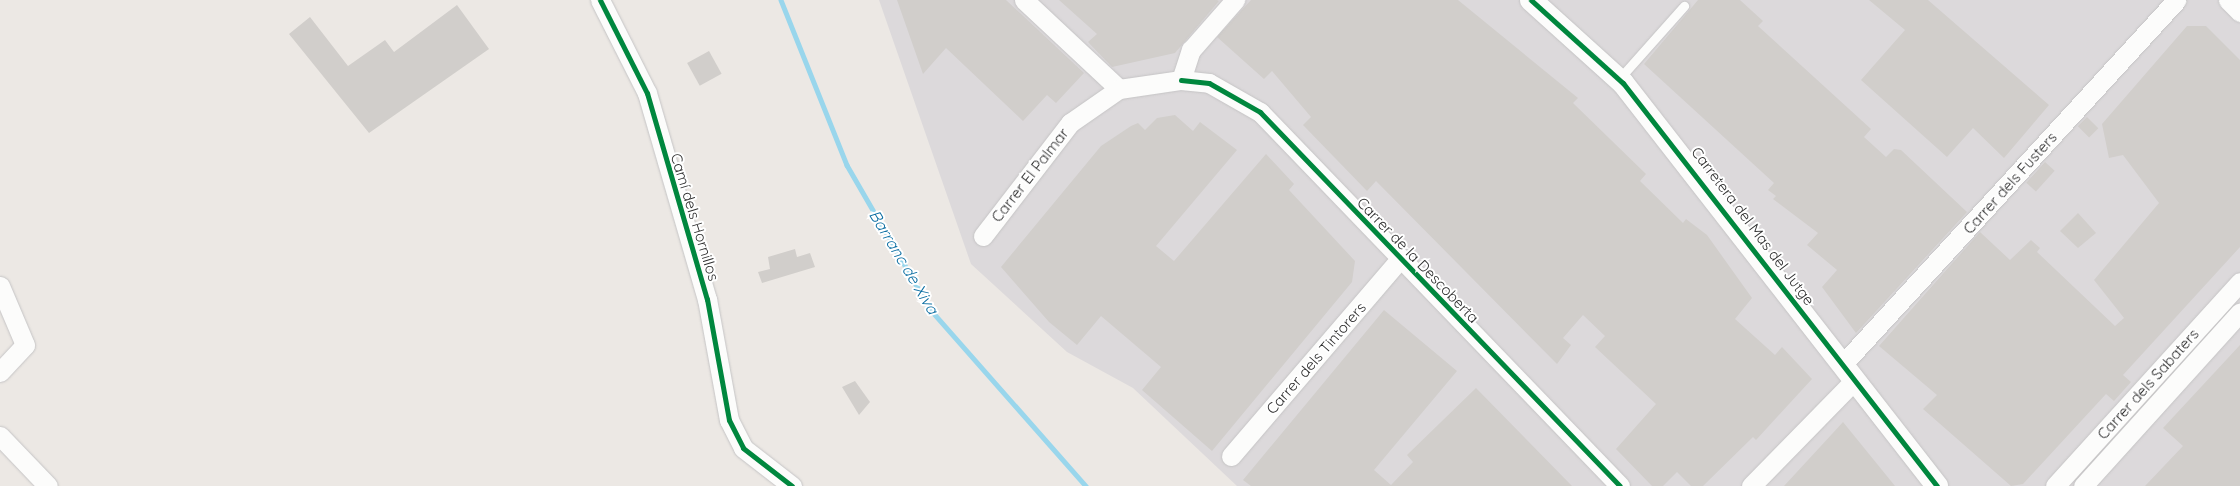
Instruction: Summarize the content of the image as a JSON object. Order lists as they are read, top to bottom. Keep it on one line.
{"streets":{"street":["Carrer El Palmar","Carrer dels Fusters","Camí dels Hornillos","Carretera del Mas del Jutge","Carrer de la Descoberta","Carrer dels Tintorers","Carrer dels Sabaters"]},"crossings":[["Carrer El Palmar","Carrer de la Descoberta"],["Carrer dels Fusters","Carretera del Mas del Jutge"],["Carrer de la Descoberta","Carrer dels Tintorers"]],"water":["Barranc de Xiva"]}
